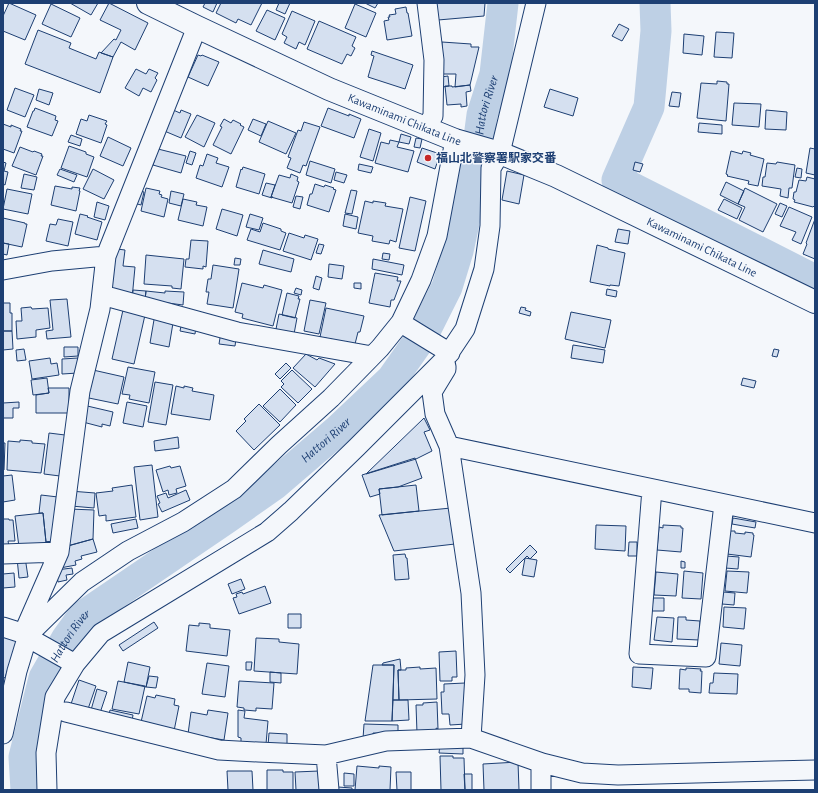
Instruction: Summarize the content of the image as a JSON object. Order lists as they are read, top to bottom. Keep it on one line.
{"streets":{"main road":["Kawaminami Chikata Line"]},"water":["Hattori River"],"places":["福山北警察署駅家交番"]}
